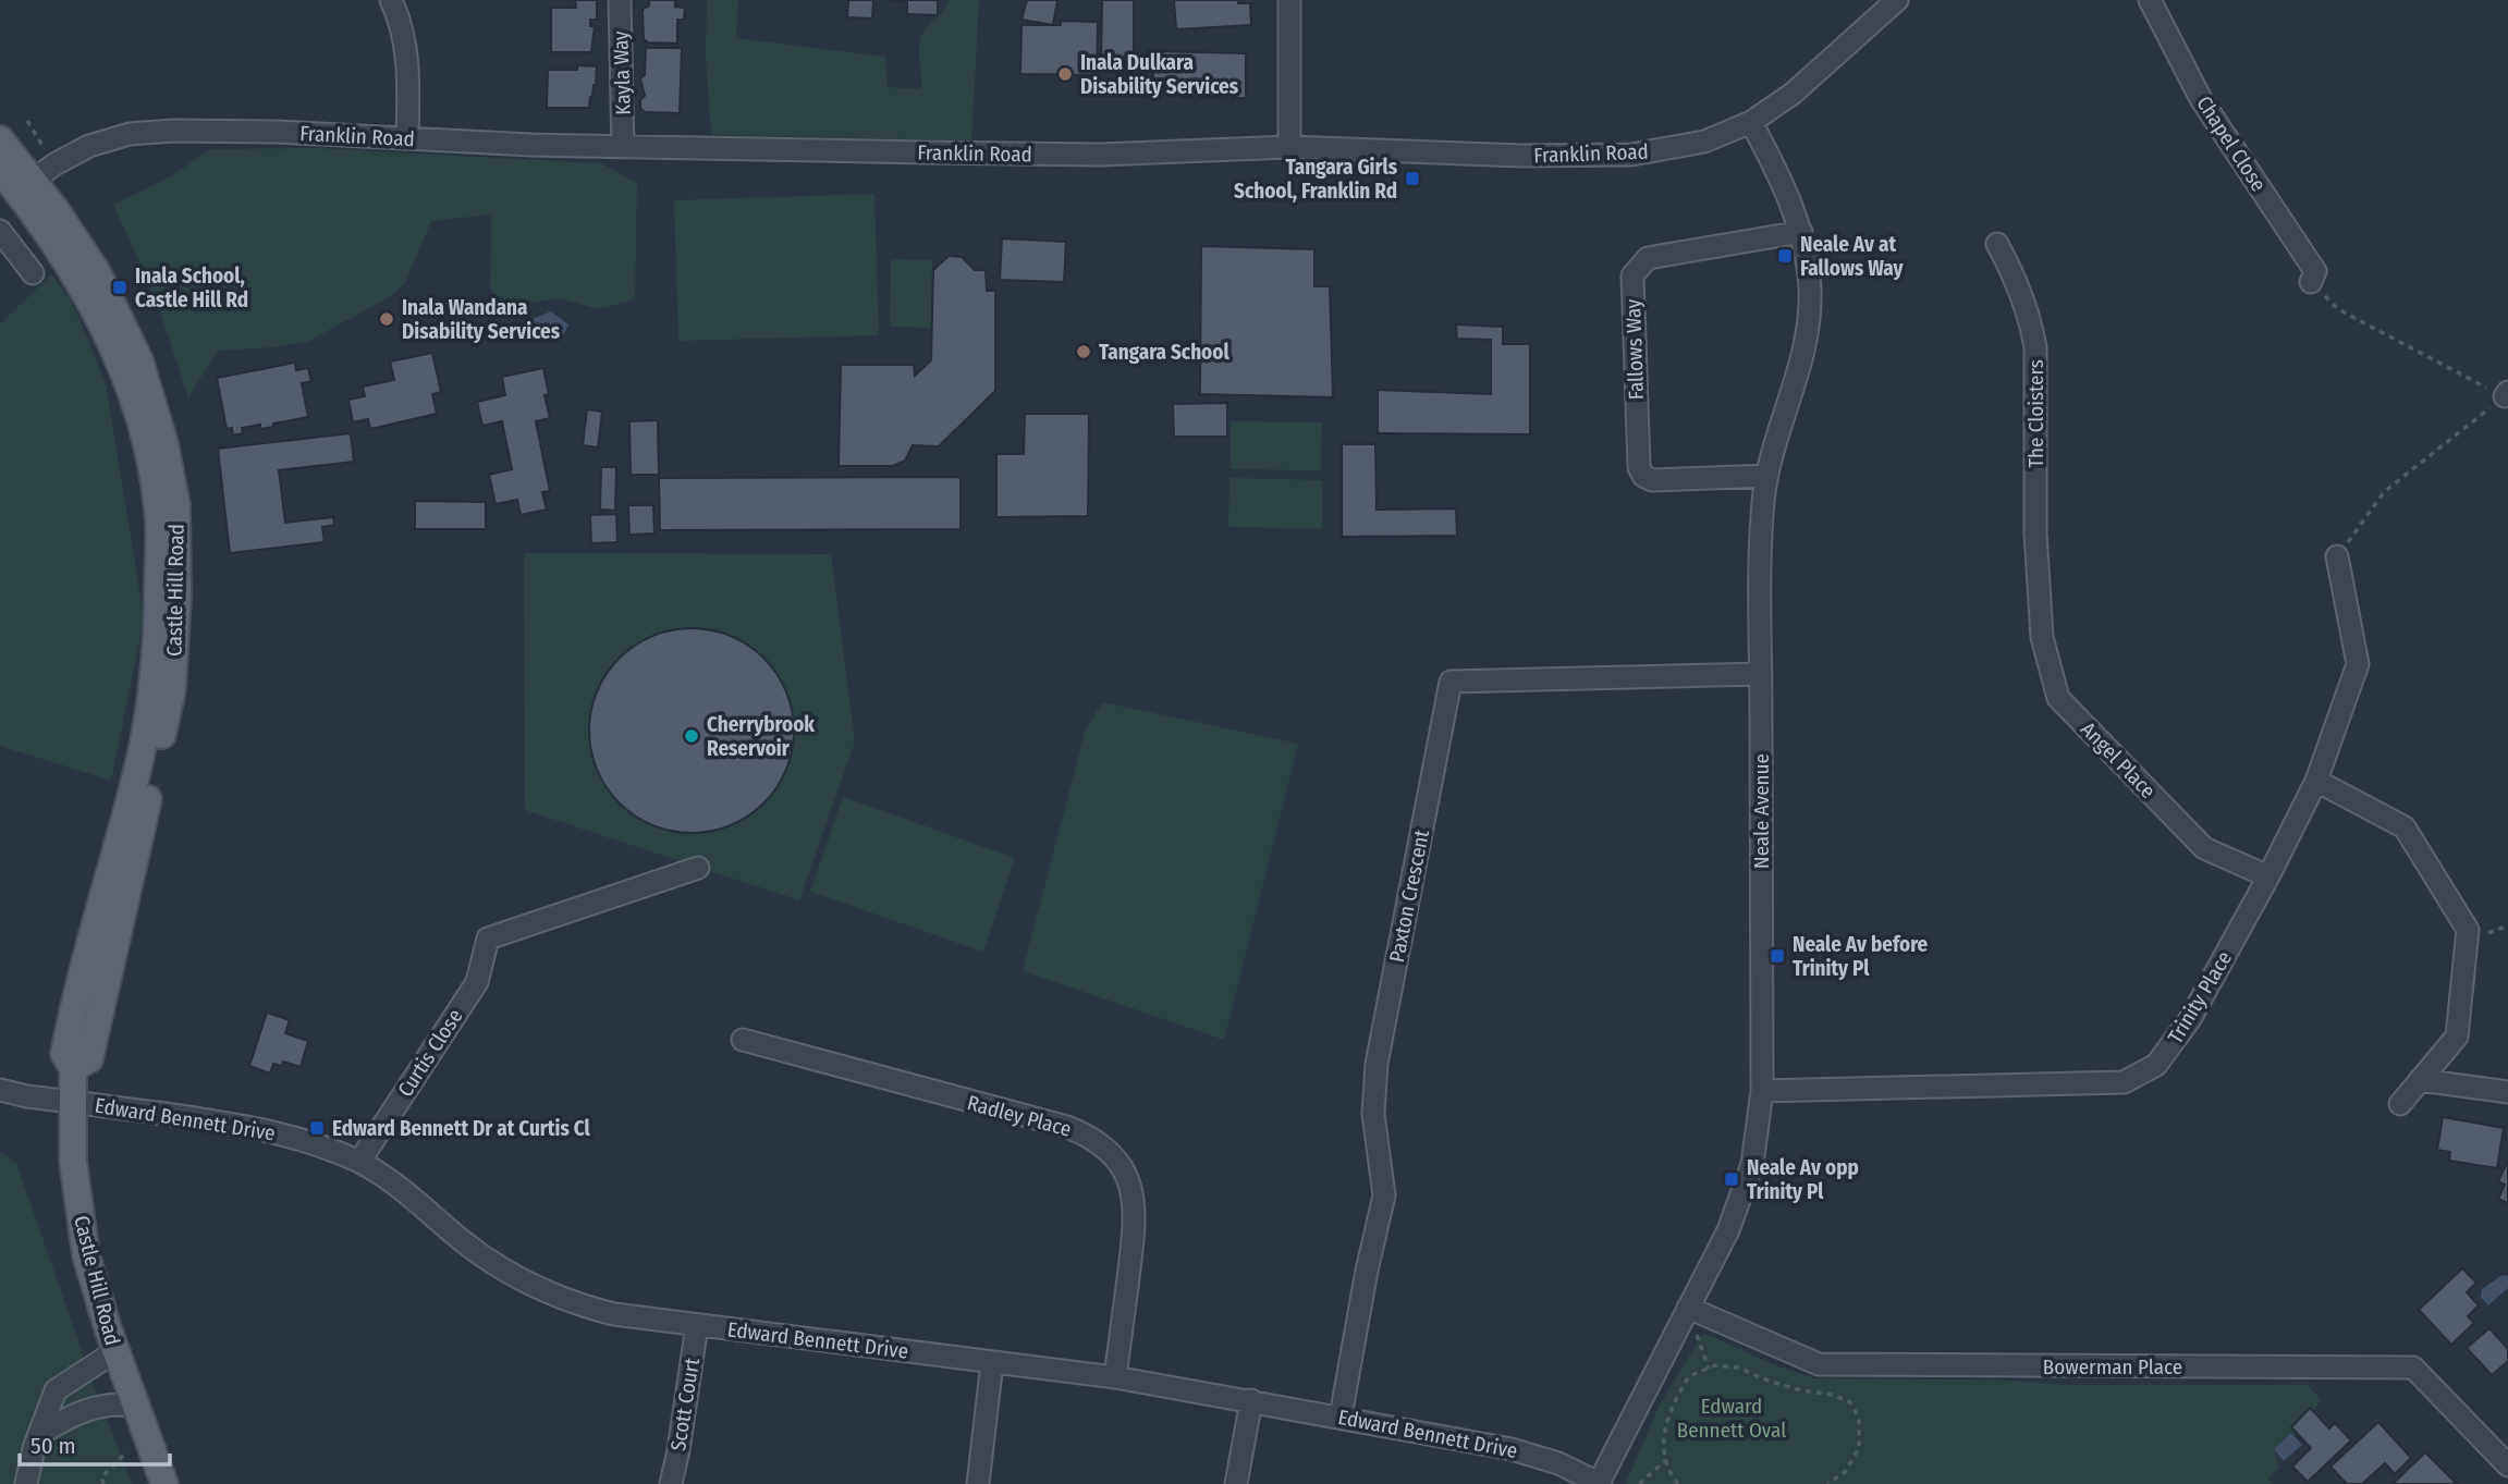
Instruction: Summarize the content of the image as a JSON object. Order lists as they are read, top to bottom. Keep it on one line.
{"streets":{"main road":["Castle Hill Road"],"street":["Kayla Way","Franklin Road","Chapel Close","Fallows Way","The Cloisters","Angel Place","Neale Avenue","Paxton Crescent","Trinity Place","Curtis Close","Radley Place","Edward Bennett Drive","Bowerman Place","Scott Court"]},"crossings":[["Kayla Way","Franklin Road"],["Franklin Road","Castle Hill Road"],["Franklin Road","Neale Avenue"],["Fallows Way","Neale Avenue"],["The Cloisters","Angel Place"],["Castle Hill Road","Edward Bennett Drive"],["Angel Place","Trinity Place"],["Neale Avenue","Paxton Crescent"],["Neale Avenue","Trinity Place"],["Neale Avenue","Edward Bennett Drive"],["Neale Avenue","Bowerman Place"],["Paxton Crescent","Edward Bennett Drive"],["Curtis Close","Edward Bennett Drive"],["Radley Place","Edward Bennett Drive"],["Edward Bennett Drive","Scott Court"]],"parks":["Edward Bennett Oval"],"places":{"other":["Inala Dulkara Disability Services","Inala Wandana Disability Services","Tangara School","Cherrybrook Reservoir"],"transit":["Tangara Girls School, Franklin Rd","Neale Av at Fallows Way","Inala School, Castle Hill Rd","Neale Av before Trinity Pl","Edward Bennett Dr at Curtis Cl","Neale Av opp Trinity Pl"]},"scale_bar":"50 m"}
